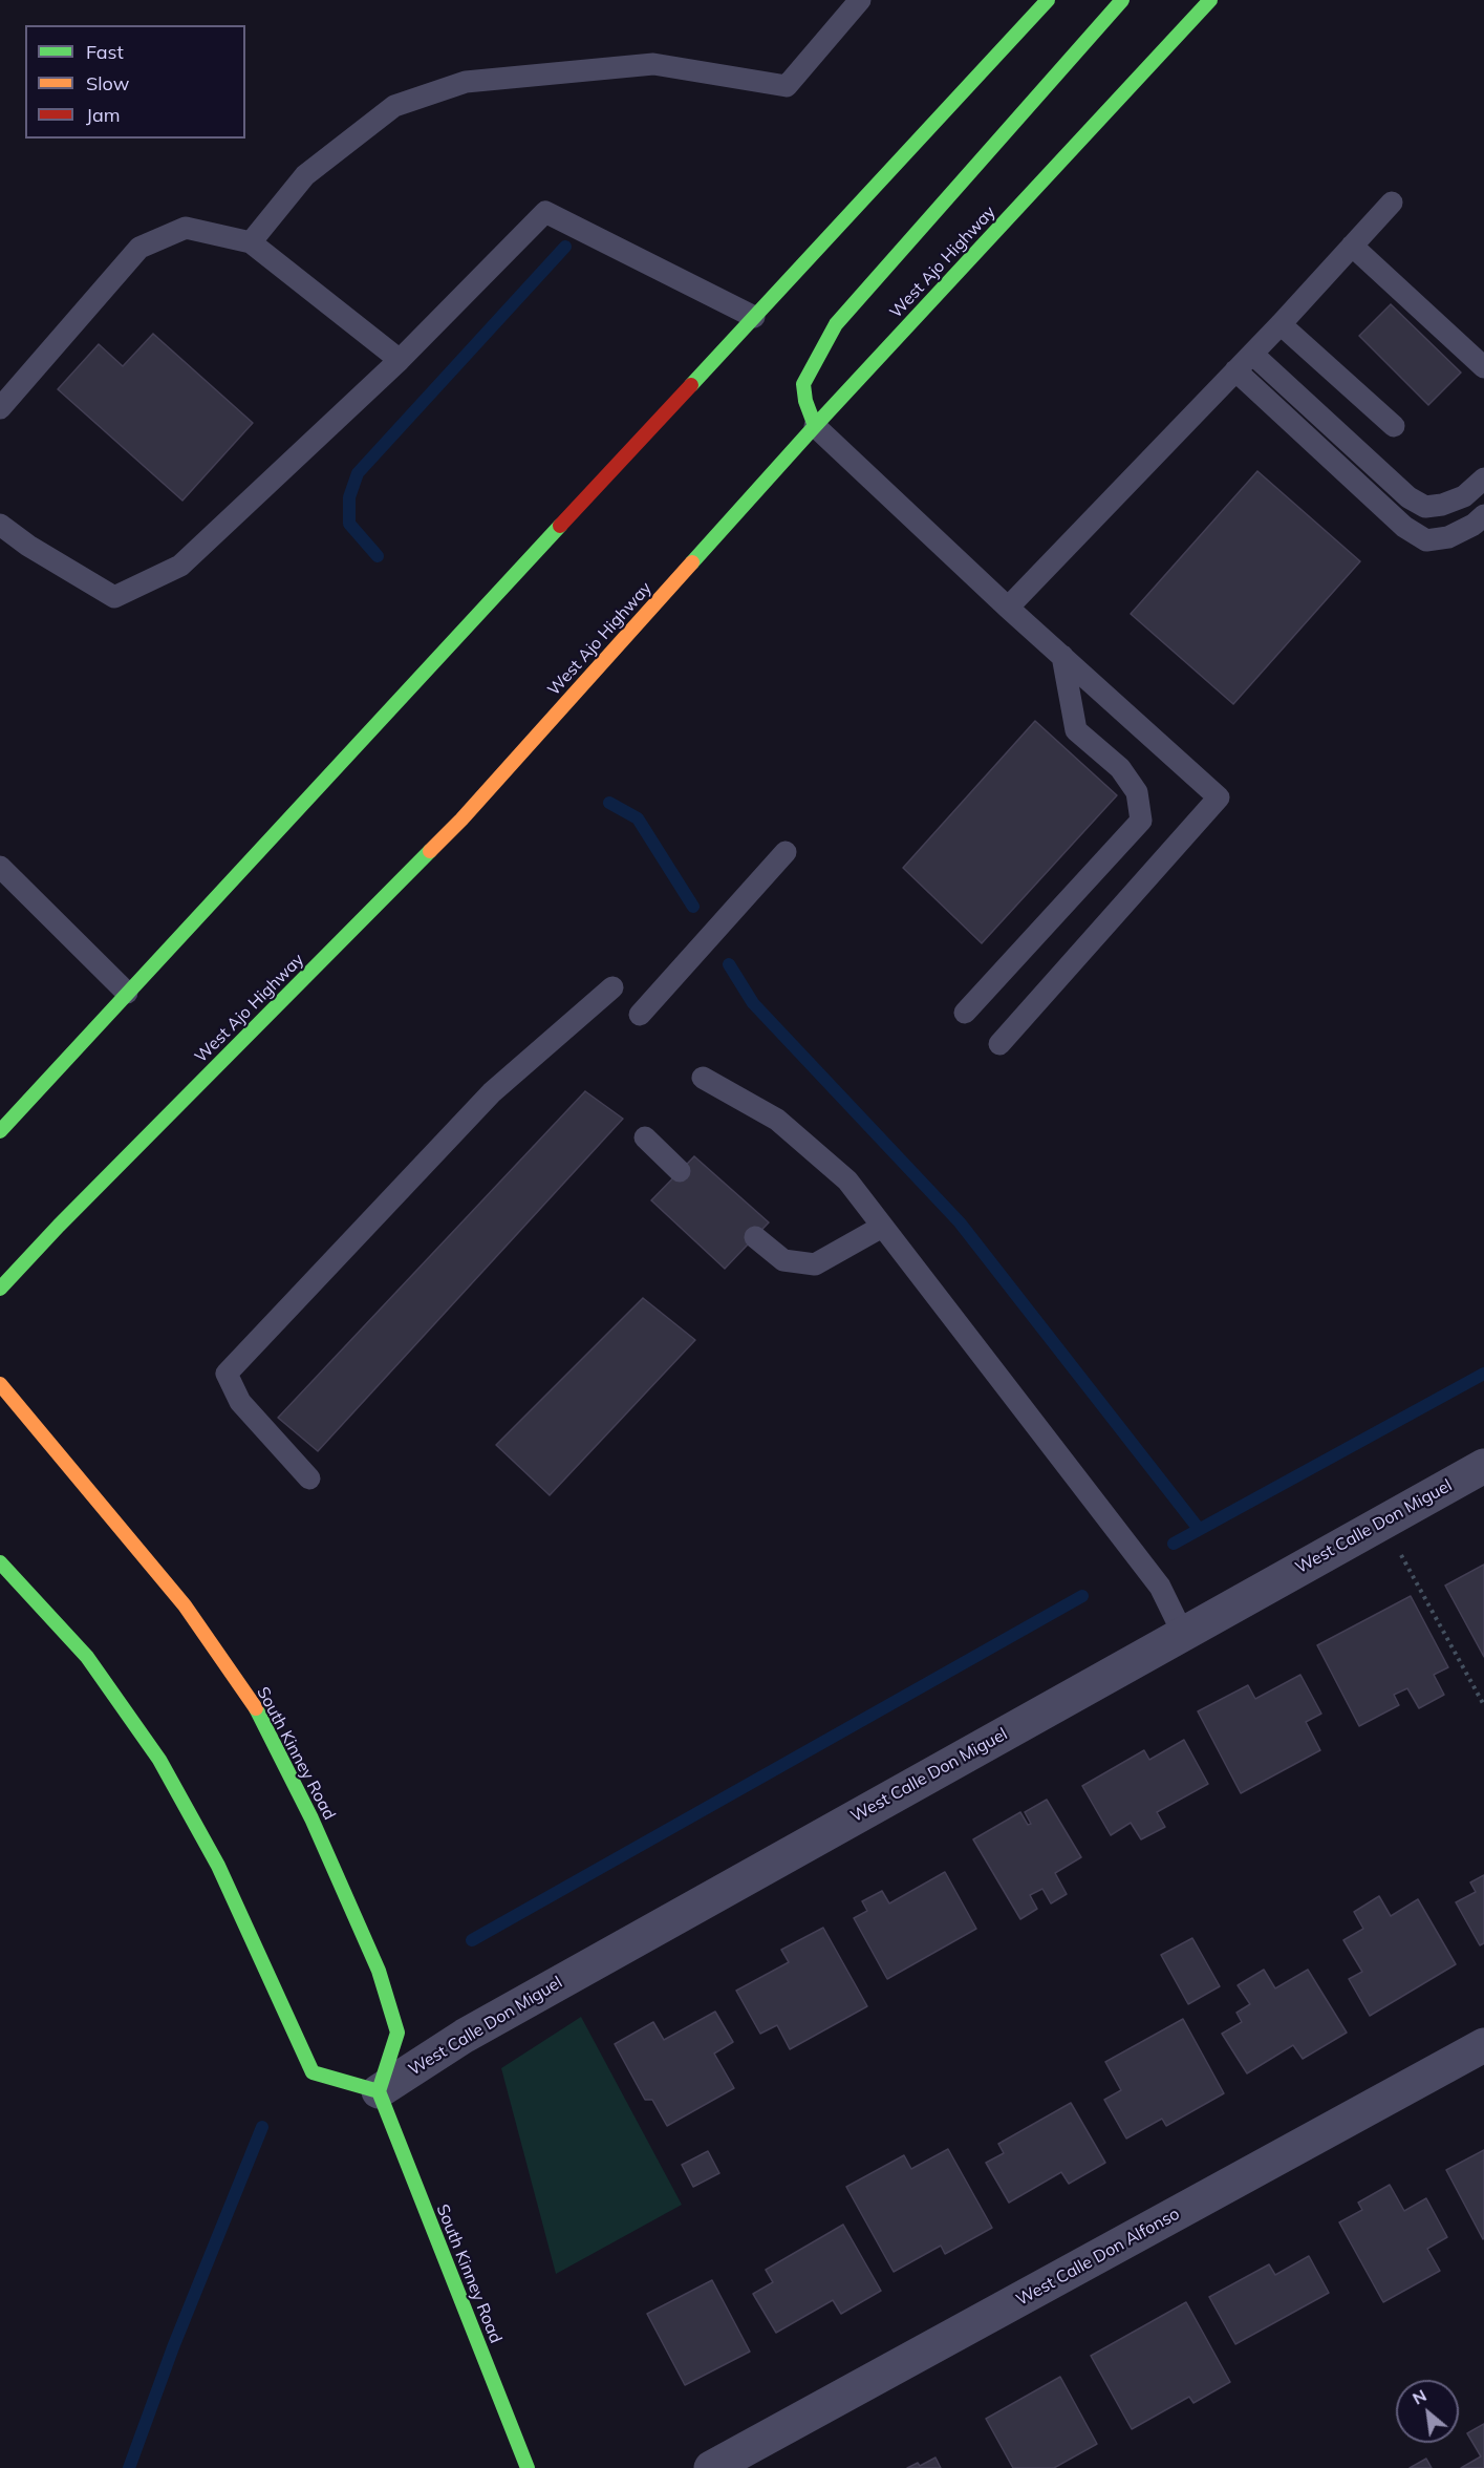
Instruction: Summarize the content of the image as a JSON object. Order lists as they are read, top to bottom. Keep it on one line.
{"streets":{"main road":["West Ajo Highway","South Kinney Road"],"street":["West Calle Don Miguel","West Calle Don Alfonso"]},"crossings":[["West Calle Don Miguel","South Kinney Road"]],"legend":["Fast","Slow","Jam"],"north":"top left"}
